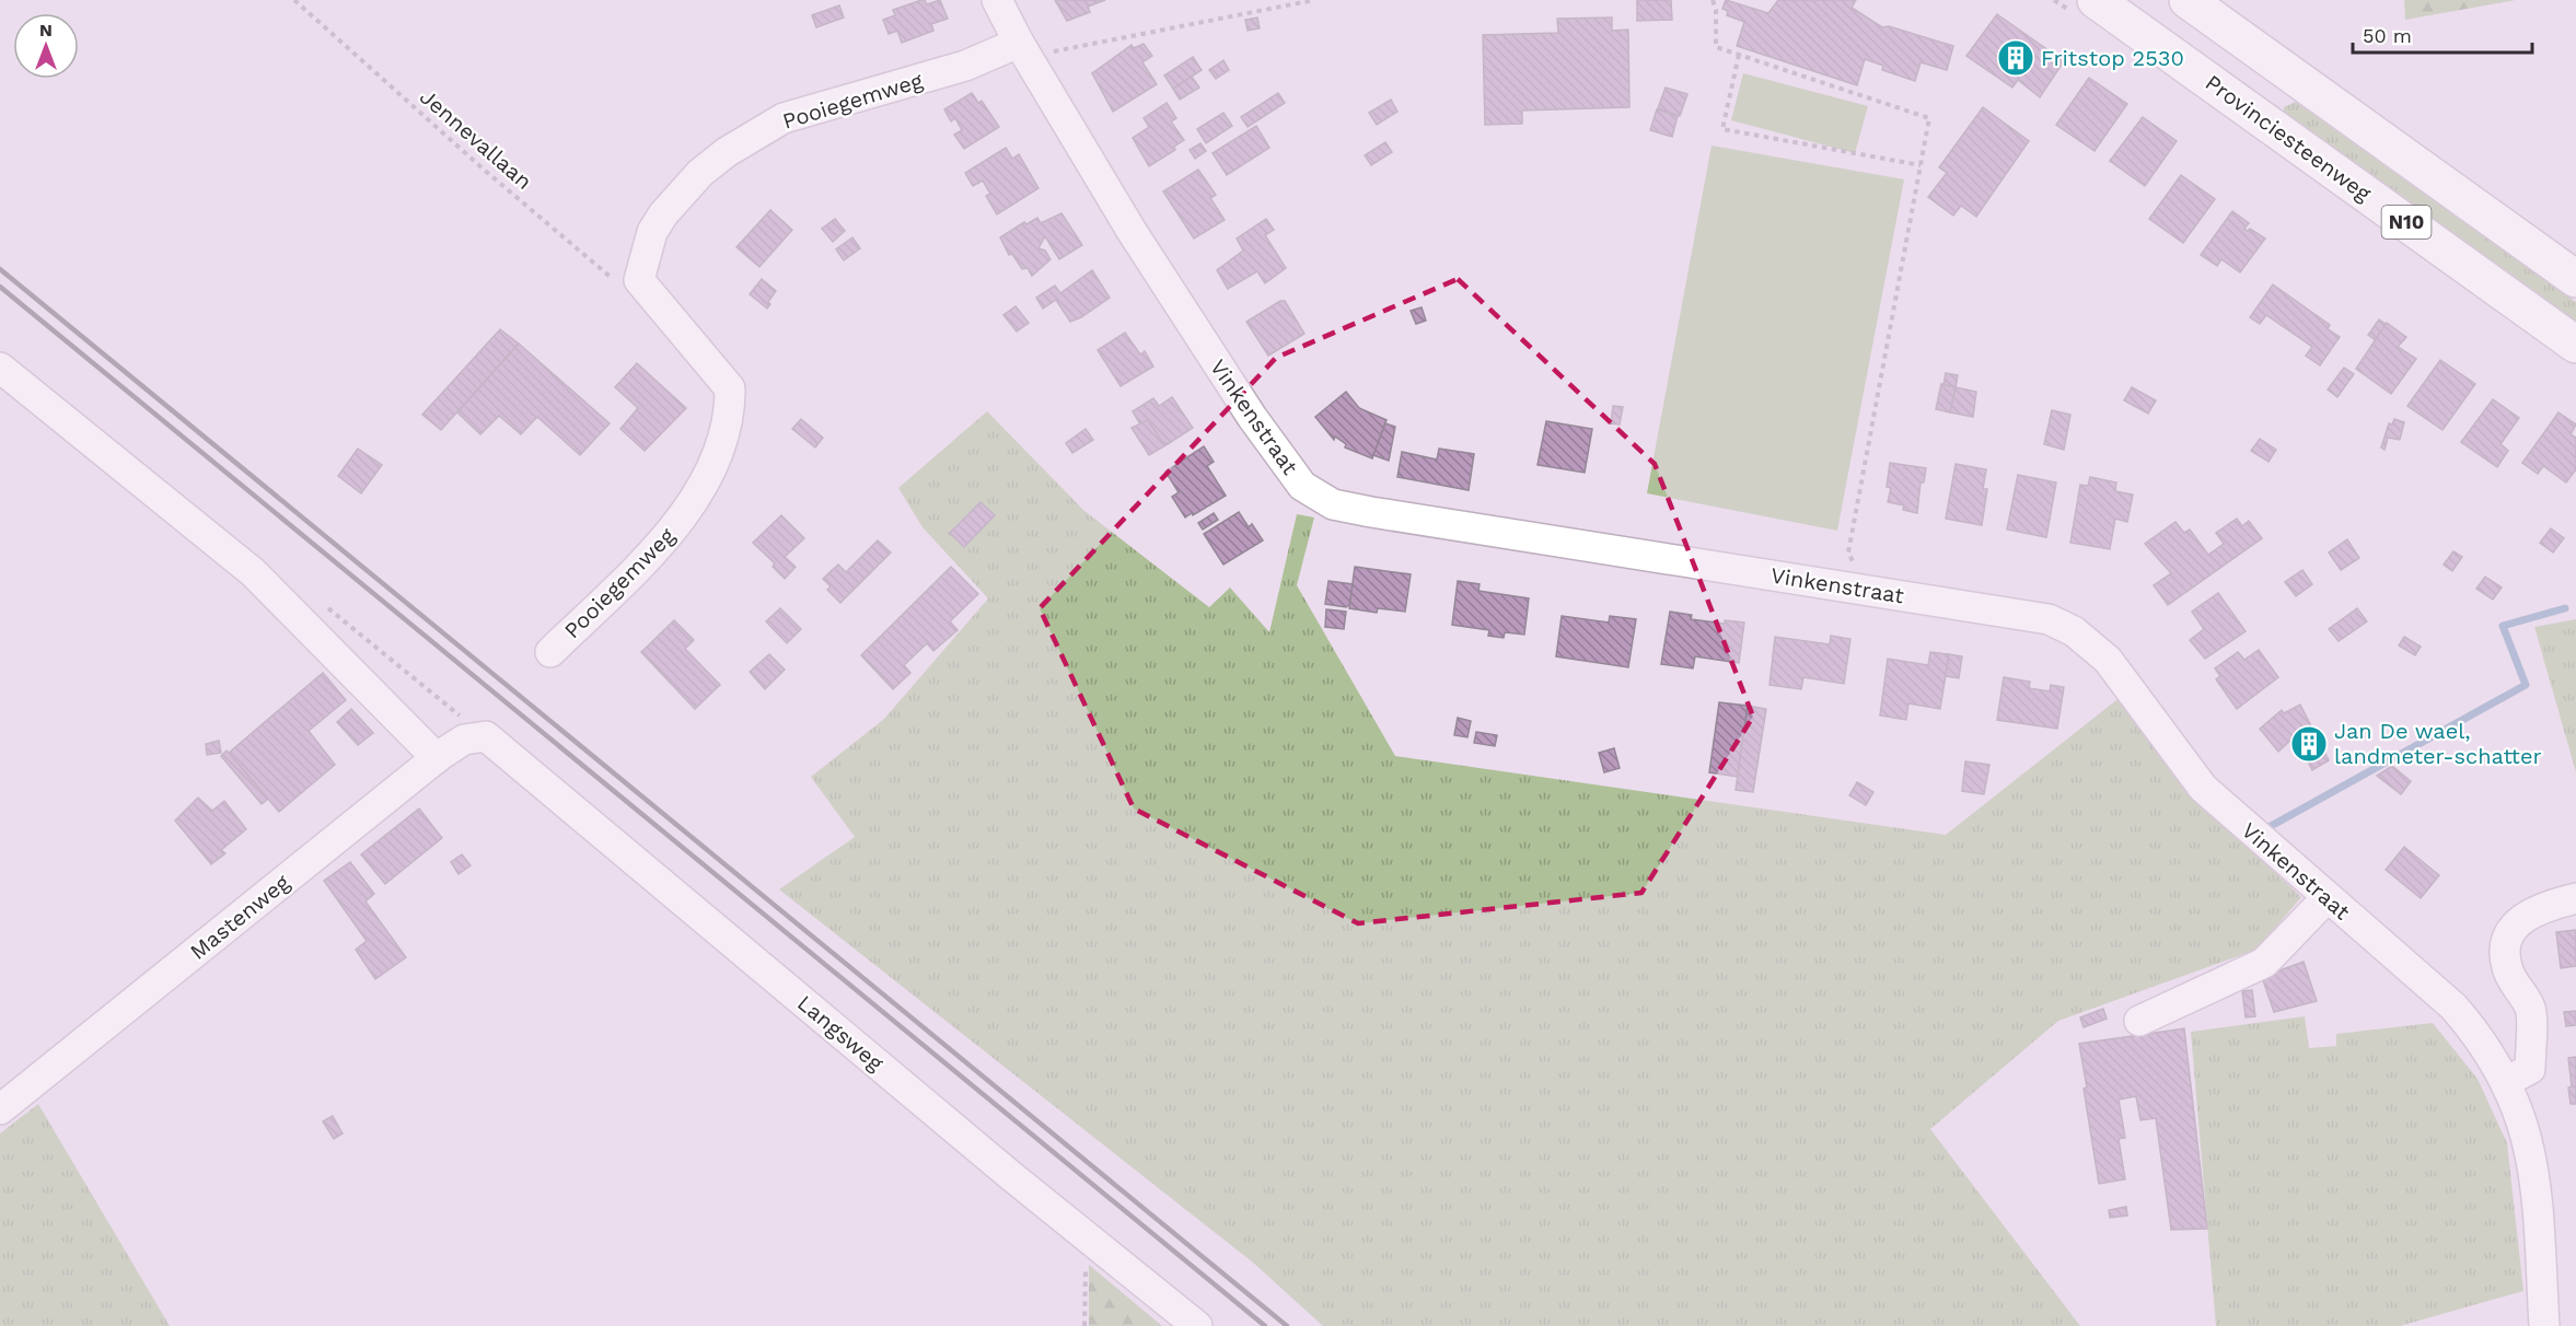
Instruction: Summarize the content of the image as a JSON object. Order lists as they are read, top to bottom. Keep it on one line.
{"streets":{"main road":["Provinciesteenweg","N10"],"street":["Pooiegemweg","Vinkenstraat","Mastenweg","Langsweg"],"path":["Jennevallaan"]},"crossings":[["Pooiegemweg","Jennevallaan"],["Pooiegemweg","Vinkenstraat"],["Mastenweg","Langsweg"]],"places":{"building":["Fritstop 2530","Jan De wael, landmeter-schatter"]},"scale_bar":"50 m","north":"top"}
